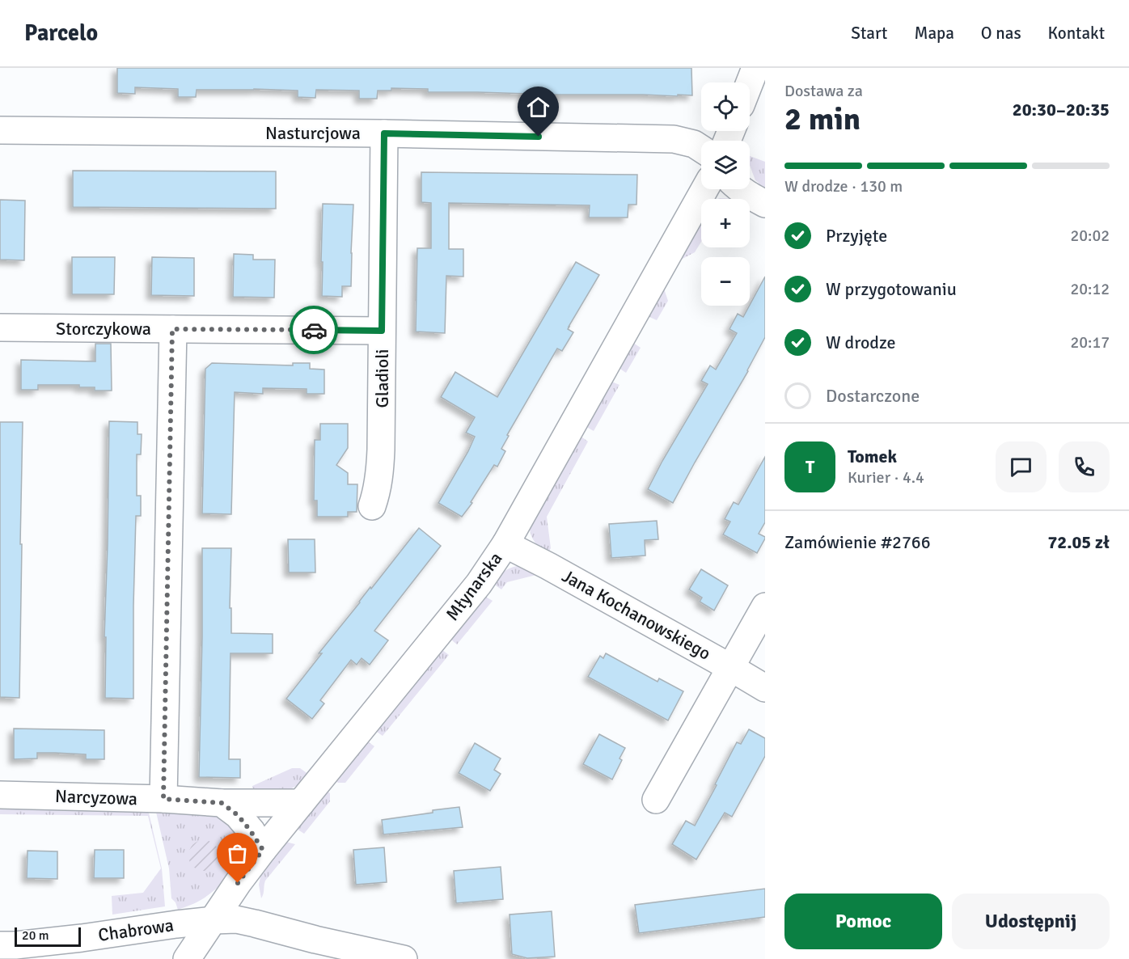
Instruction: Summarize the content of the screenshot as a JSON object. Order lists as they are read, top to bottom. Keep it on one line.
{"streets":{"street":["Nasturcjowa","Storczykowa","Gladioli","Młynarska","Jana Kochanowskiego","Narcyzowa","Chabrowa"]},"crossings":[["Nasturcjowa","Gladioli"],["Storczykowa","Gladioli"],["Młynarska","Jana Kochanowskiego"],["Młynarska","Narcyzowa"],["Młynarska","Chabrowa"]],"scale_bar":"20 m","page":{"header":"Parcelo","nav":["Start","Mapa","O nas","Kontakt"],"heading":["2 min","Dostawa za","20:30–20:35"],"panel":["Tomek","Kurier · 4.4","Zamówienie #2766","72.05 zł"],"map_buttons":["+","−"],"bar":"W drodze · 130 m","list":[["Przyjęte","20:02"],["W przygotowaniu","20:12"],["W drodze","20:17"],"Dostarczone"],"round":"T","buttons":["Pomoc","Udostępnij"],"scale":"20 m"}}
